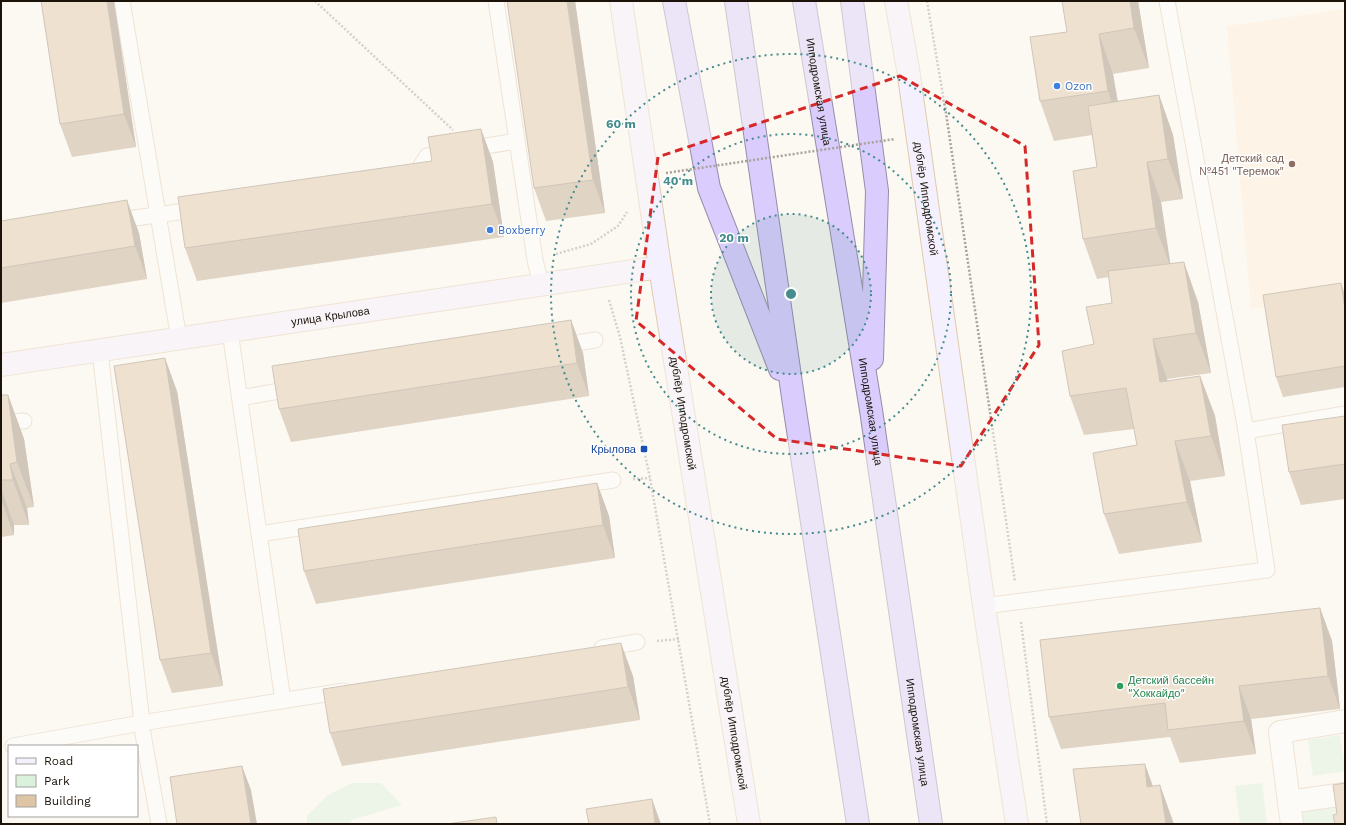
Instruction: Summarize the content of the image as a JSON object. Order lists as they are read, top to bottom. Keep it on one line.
{"streets":{"highway":["Ипподромская улица"],"street":["дублёр Ипподромской","улица Крылова"]},"crossings":[["дублёр Ипподромской","улица Крылова"]],"places":{"other":["Ozon","Детский сад №451 \"Теремок\"","Boxberry","Детский бассейн \"Хоккайдо\""],"transit":["Крылова"]},"legend":["Road","Park","Building"],"rings":["60 m","40 m","20 m"]}
